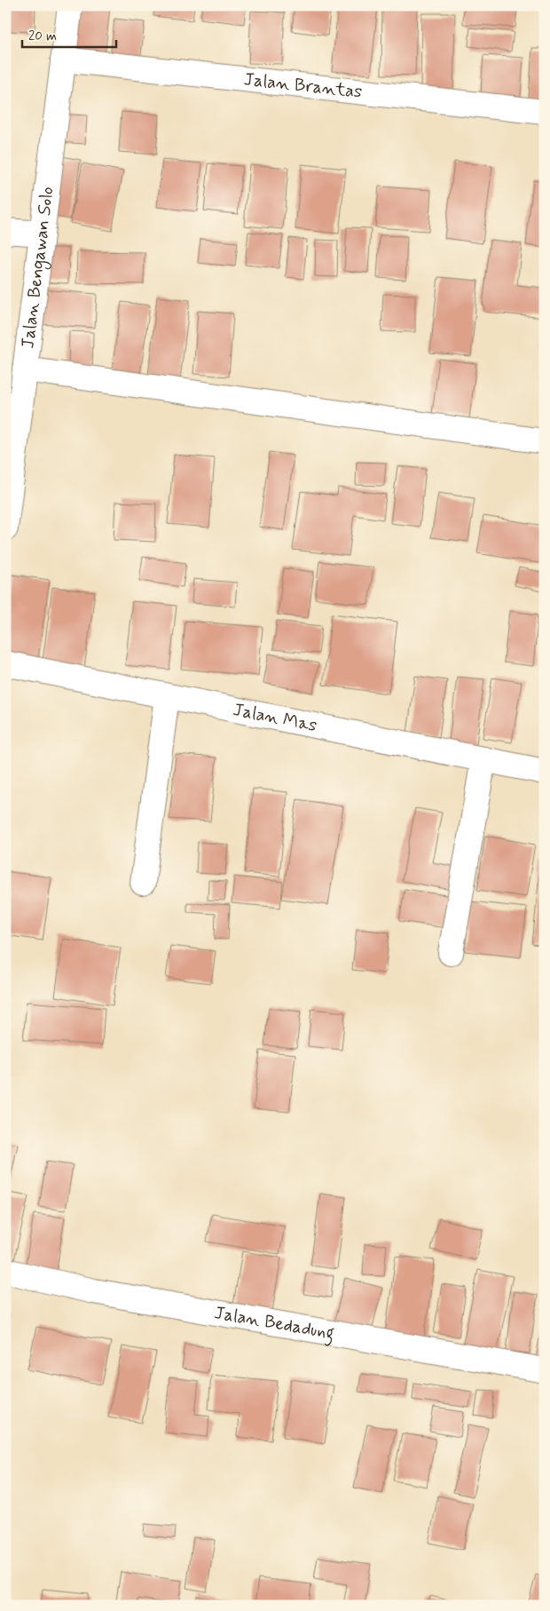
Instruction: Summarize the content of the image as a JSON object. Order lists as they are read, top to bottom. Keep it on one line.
{"streets":{"street":["Jalan Brantas","Jalan Bengawan Solo","Jalan Mas","Jalan Bedadung"]},"crossings":[["Jalan Brantas","Jalan Bengawan Solo"]],"scale_bar":"20 m"}
